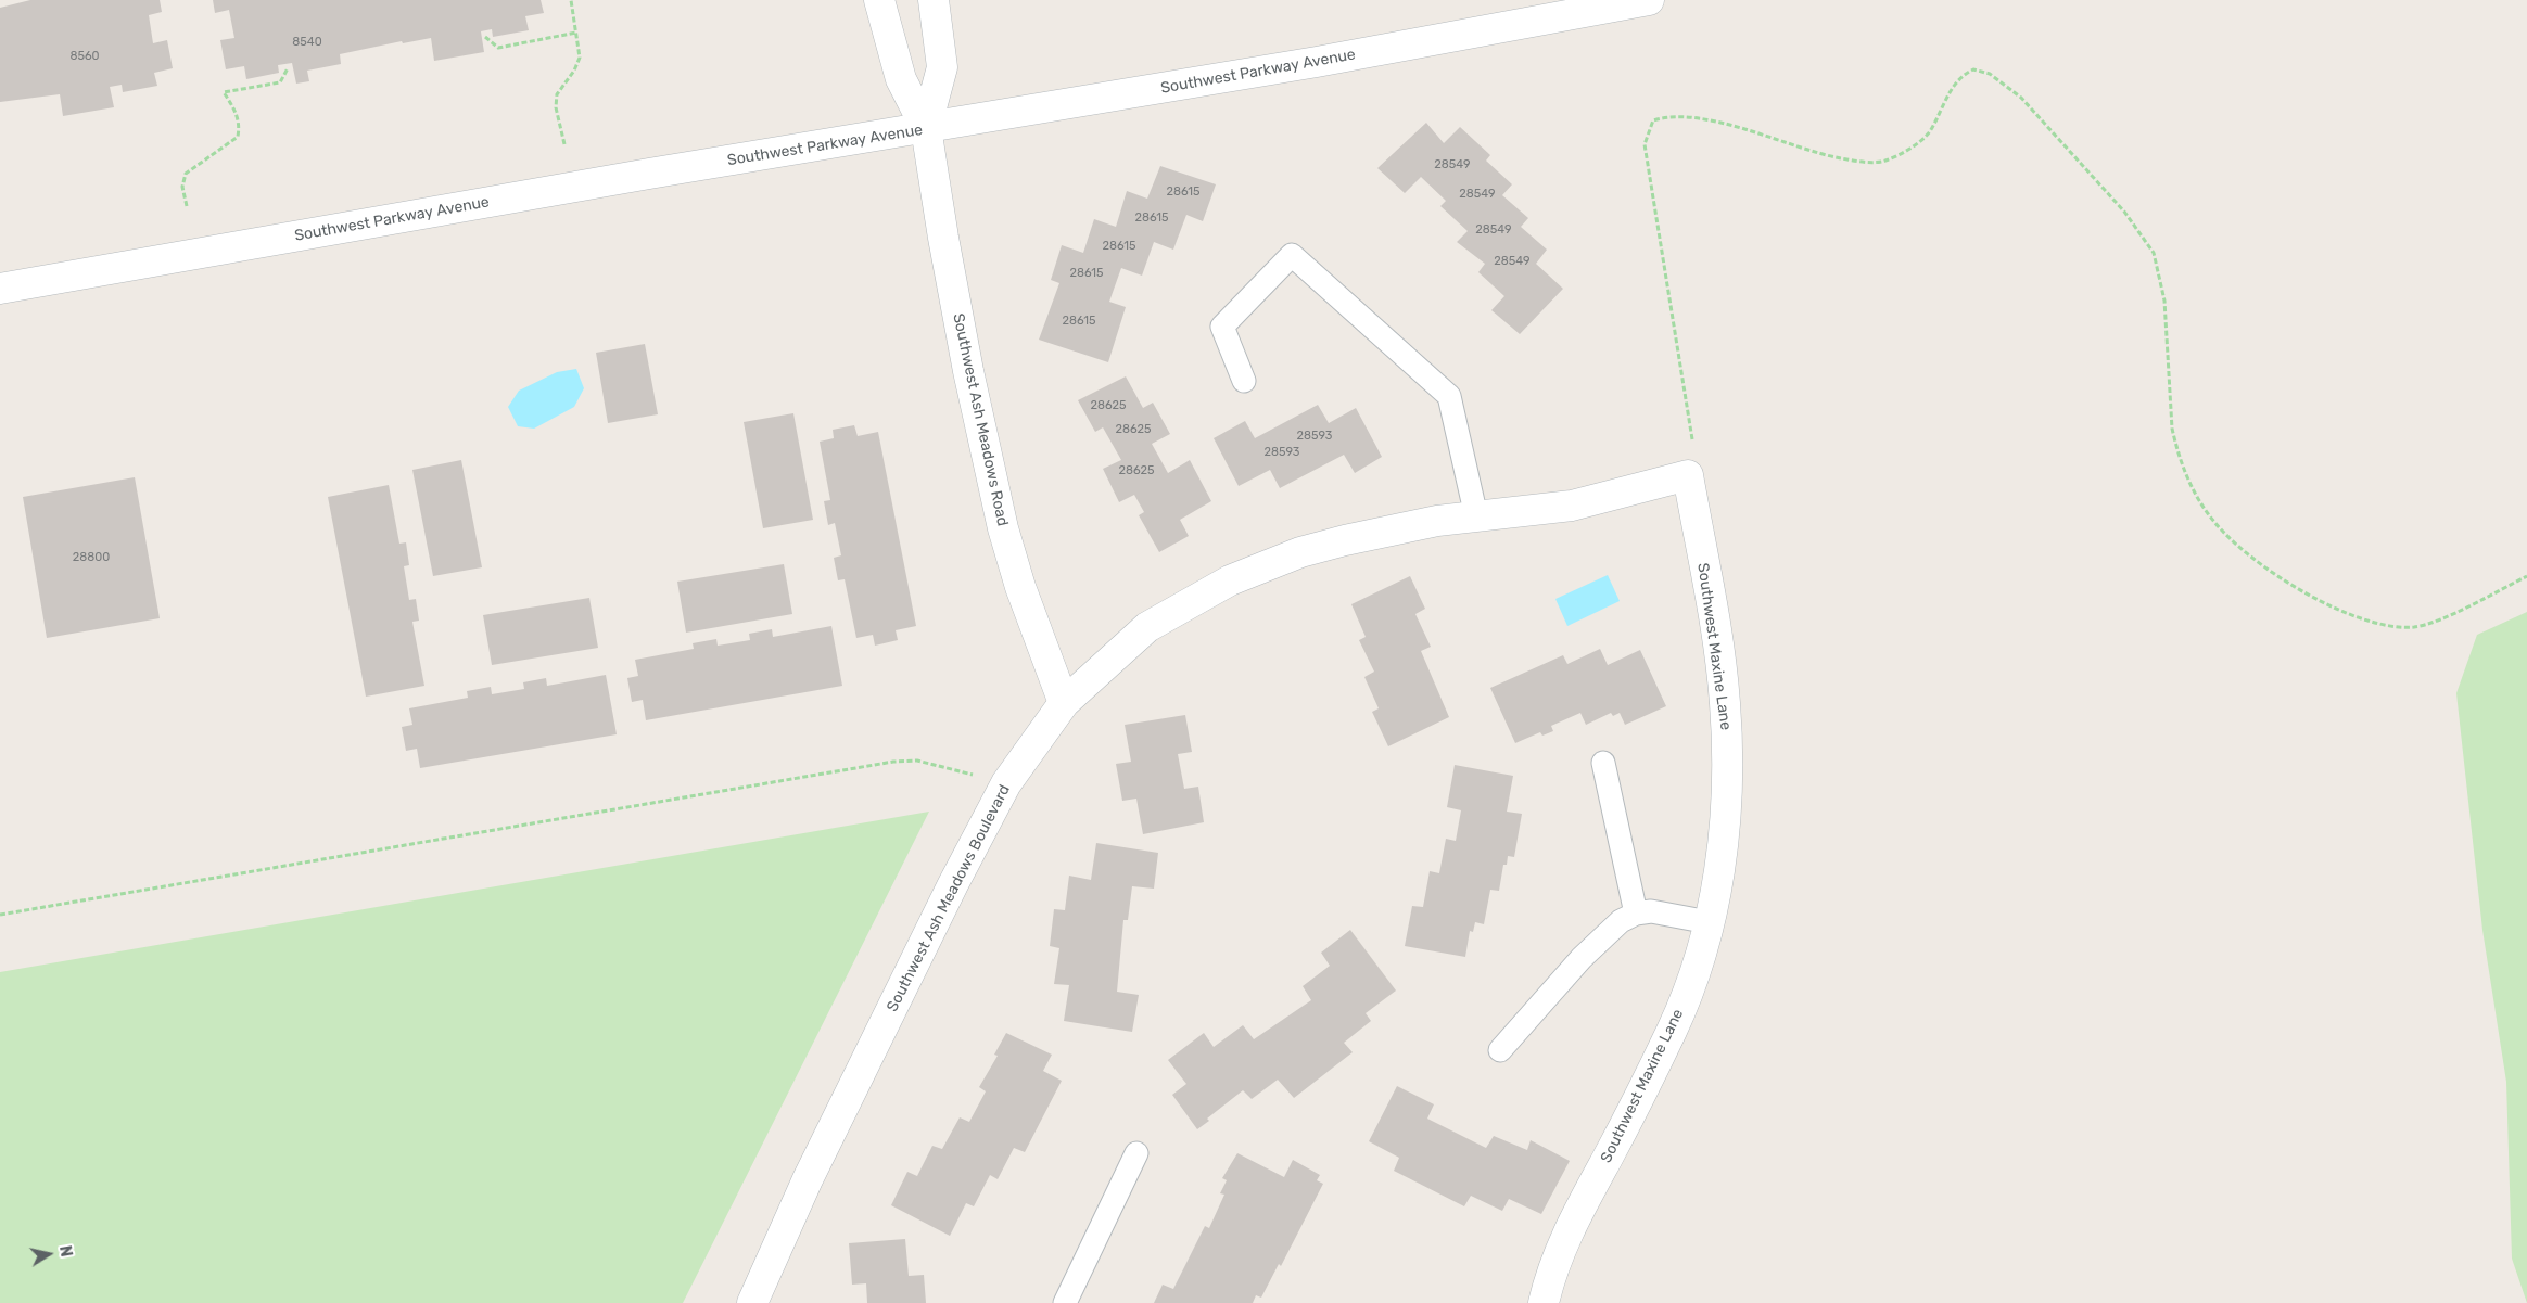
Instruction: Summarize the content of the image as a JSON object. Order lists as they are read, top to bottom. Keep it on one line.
{"streets":{"street":["Southwest Parkway Avenue","Southwest Ash Meadows Road","Southwest Maxine Lane","Southwest Ash Meadows Boulevard"]},"crossings":[["Southwest Parkway Avenue","Southwest Ash Meadows Road"],["Southwest Ash Meadows Road","Southwest Ash Meadows Boulevard"],["Southwest Maxine Lane","Southwest Ash Meadows Boulevard"]],"house_numbers":["8540","8560","28549","28615","28549","28615","28549","28615","28549","28615","28615","28625","28625","28593","28593","28625","28800"],"north":"right"}
